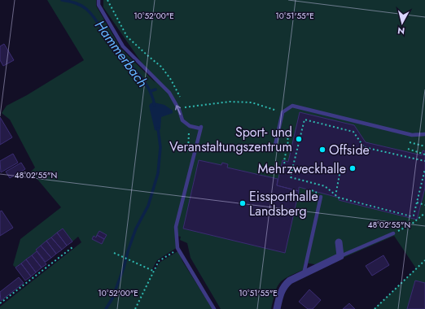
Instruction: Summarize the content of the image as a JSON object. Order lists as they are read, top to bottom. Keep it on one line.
{"water":["Hammerbach"],"places":["Sport- und Veranstaltungszentrum","Offside","Mehrzweckhalle","Eissporthalle Landsberg"],"north":"bottom","coordinates":["10°52'00\"E","10°51'55\"E","48°02'55\"N"]}
